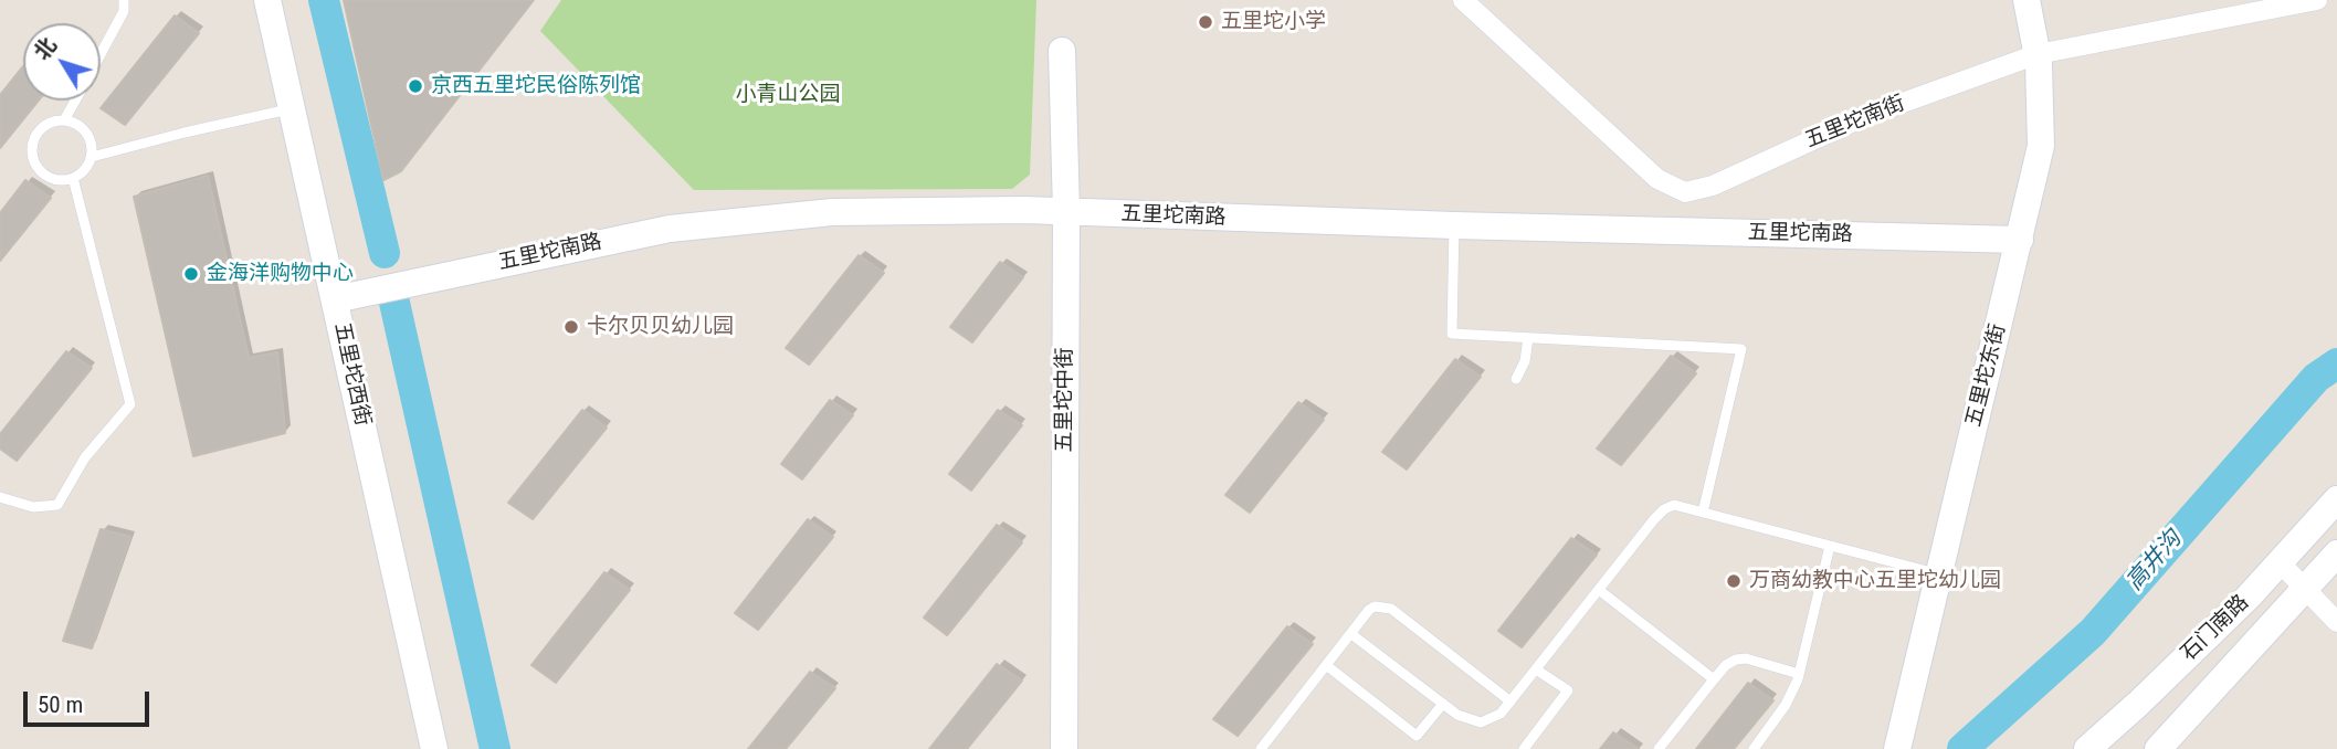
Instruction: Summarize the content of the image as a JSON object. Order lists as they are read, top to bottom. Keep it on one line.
{"streets":{"street":["五里坨南街","五里坨南路","五里坨西街","五里坨东街","五里坨中街","石门南路"]},"crossings":[["五里坨南街","五里坨东街"],["五里坨南路","五里坨西街"],["五里坨南路","五里坨东街"],["五里坨南路","五里坨中街"]],"water":["高井沟"],"parks":["小青山公园"],"places":["五里坨小学","京西五里坨民俗陈列馆","金海洋购物中心","卡尔贝贝幼儿园","万商幼教中心五里坨幼儿园"],"scale_bar":"50 m","north":"top left"}
